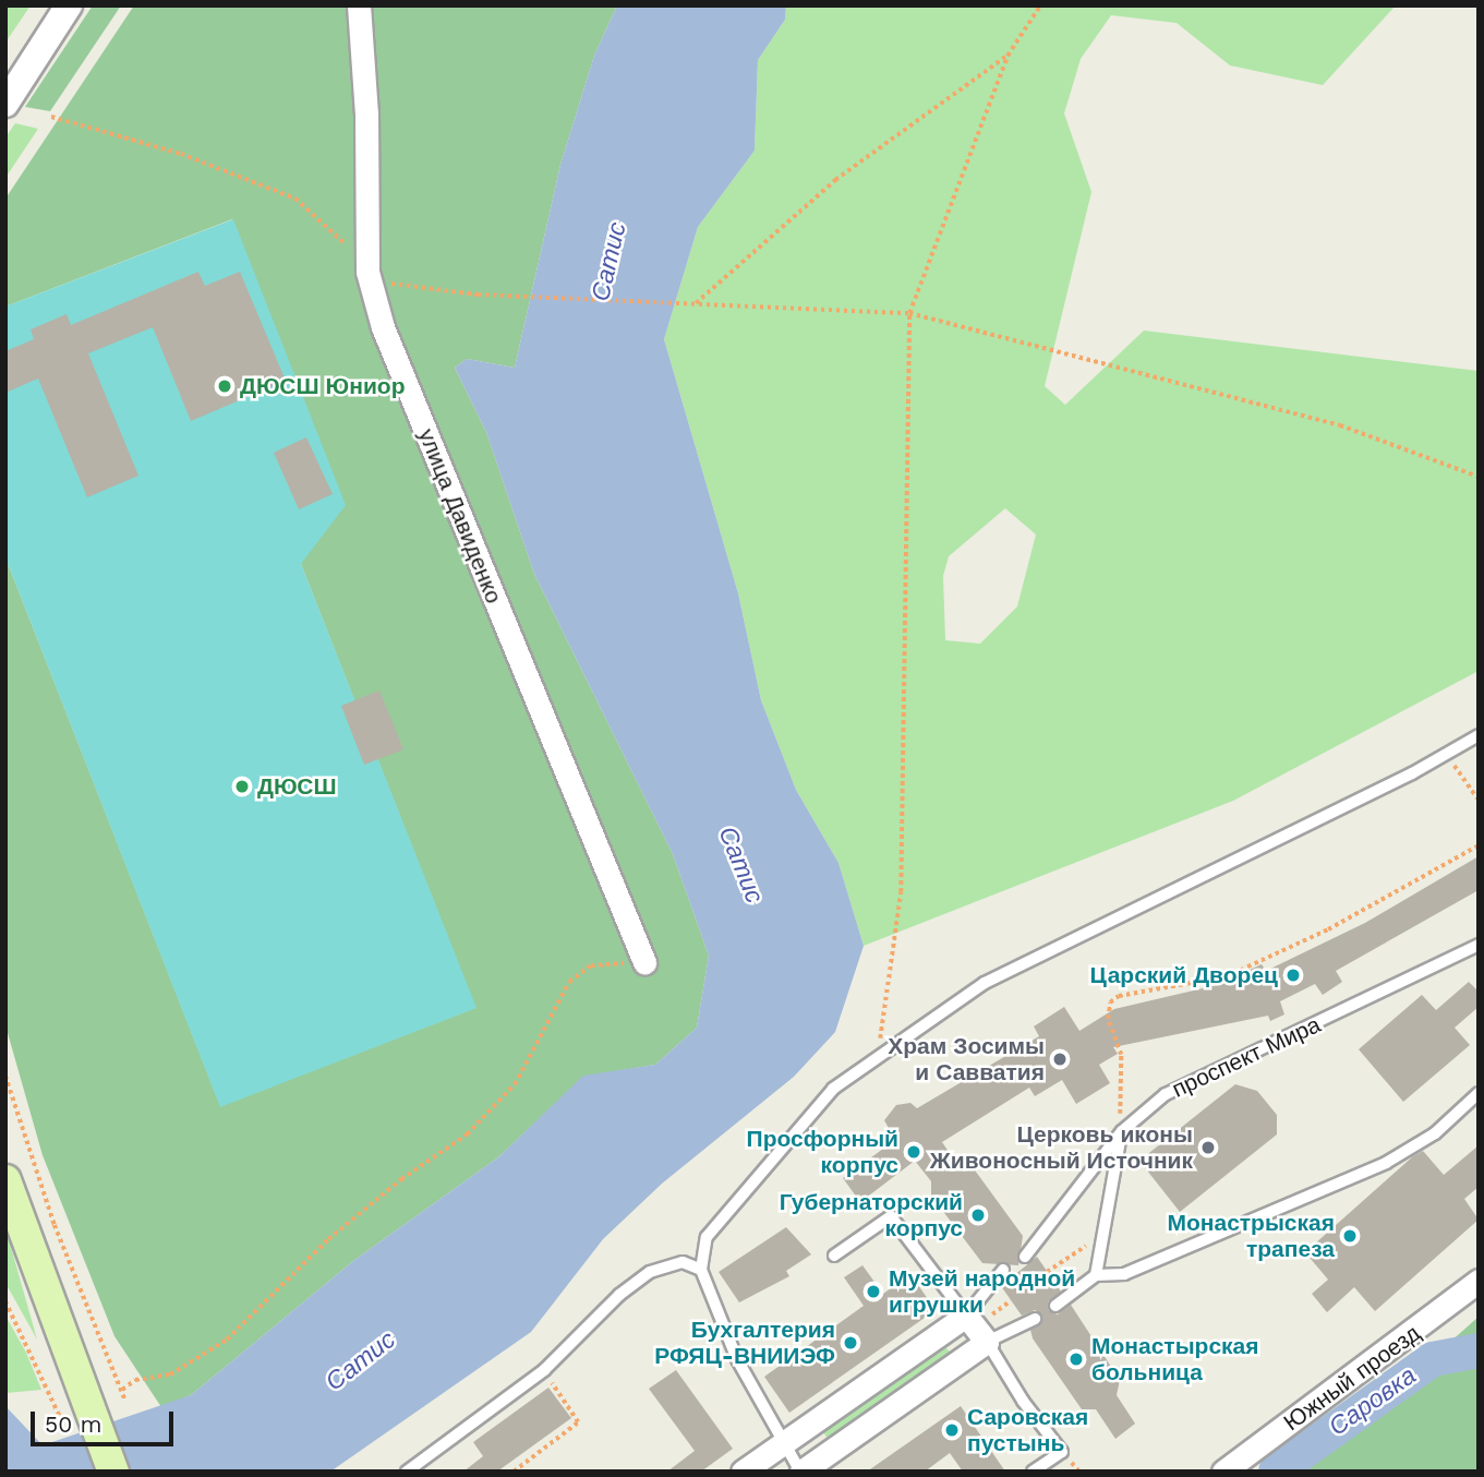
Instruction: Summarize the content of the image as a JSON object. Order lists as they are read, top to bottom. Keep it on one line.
{"streets":{"street":["улица Давиденко","Южный проезд"],"lane":["проспект Мира"]},"water":["Сатис","Саровка"],"places":["ДЮСШ Юниор","ДЮСШ","Царский Дворец","Храм Зосимы и Савватия","Церковь иконы Живоносный Источник","Просфорный корпус","Губернаторский корпус","Монастрыская трапеза","Музей народной игрушки","Бухгалтерия РФЯЦ-ВНИИЭФ","Монастырская больница","Саровская пустынь"],"scale_bar":"50 m"}
